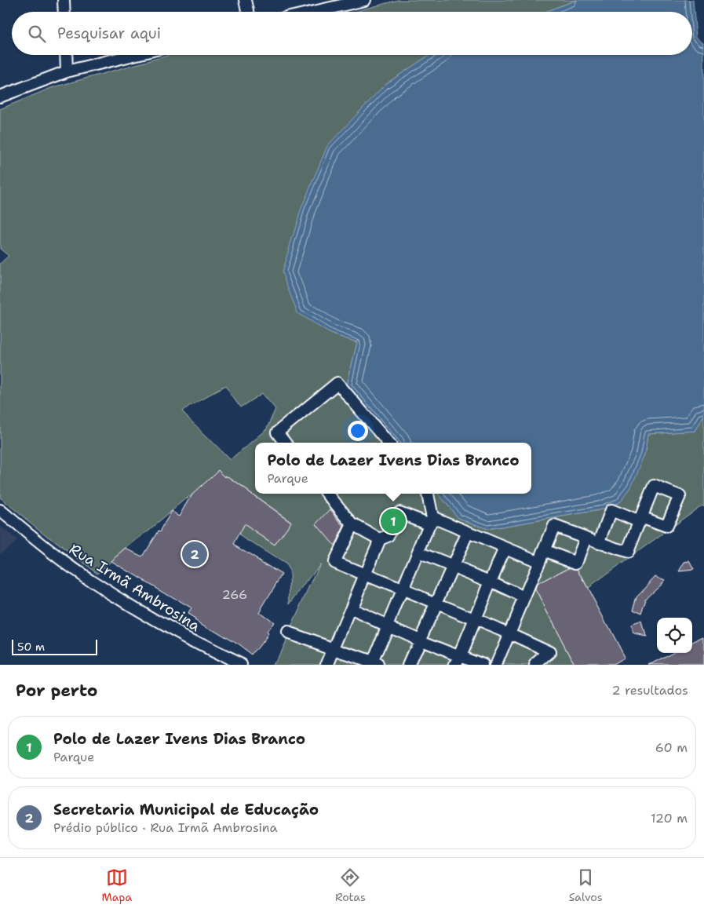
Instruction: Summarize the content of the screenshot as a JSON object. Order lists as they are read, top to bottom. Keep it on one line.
{"streets":{"street":["Rua Irmã Ambrosina"]},"house_numbers":["266"],"scale_bar":"50 m","page":{"search":"Pesquisar aqui","popup":["Polo de Lazer Ivens Dias Branco","Parque"],"pins":["1","2"],"scale":"50 m","heading":["Por perto","2 resultados"],"list":[{"mark":"1","name":"Polo de Lazer Ivens Dias Branco","note":"Parque","value":"60 m"},{"mark":"2","name":"Secretaria Municipal de Educação","note":"Prédio público · Rua Irmã Ambrosina","value":"120 m"}],"nav":["Mapa","Rotas","Salvos"]}}
